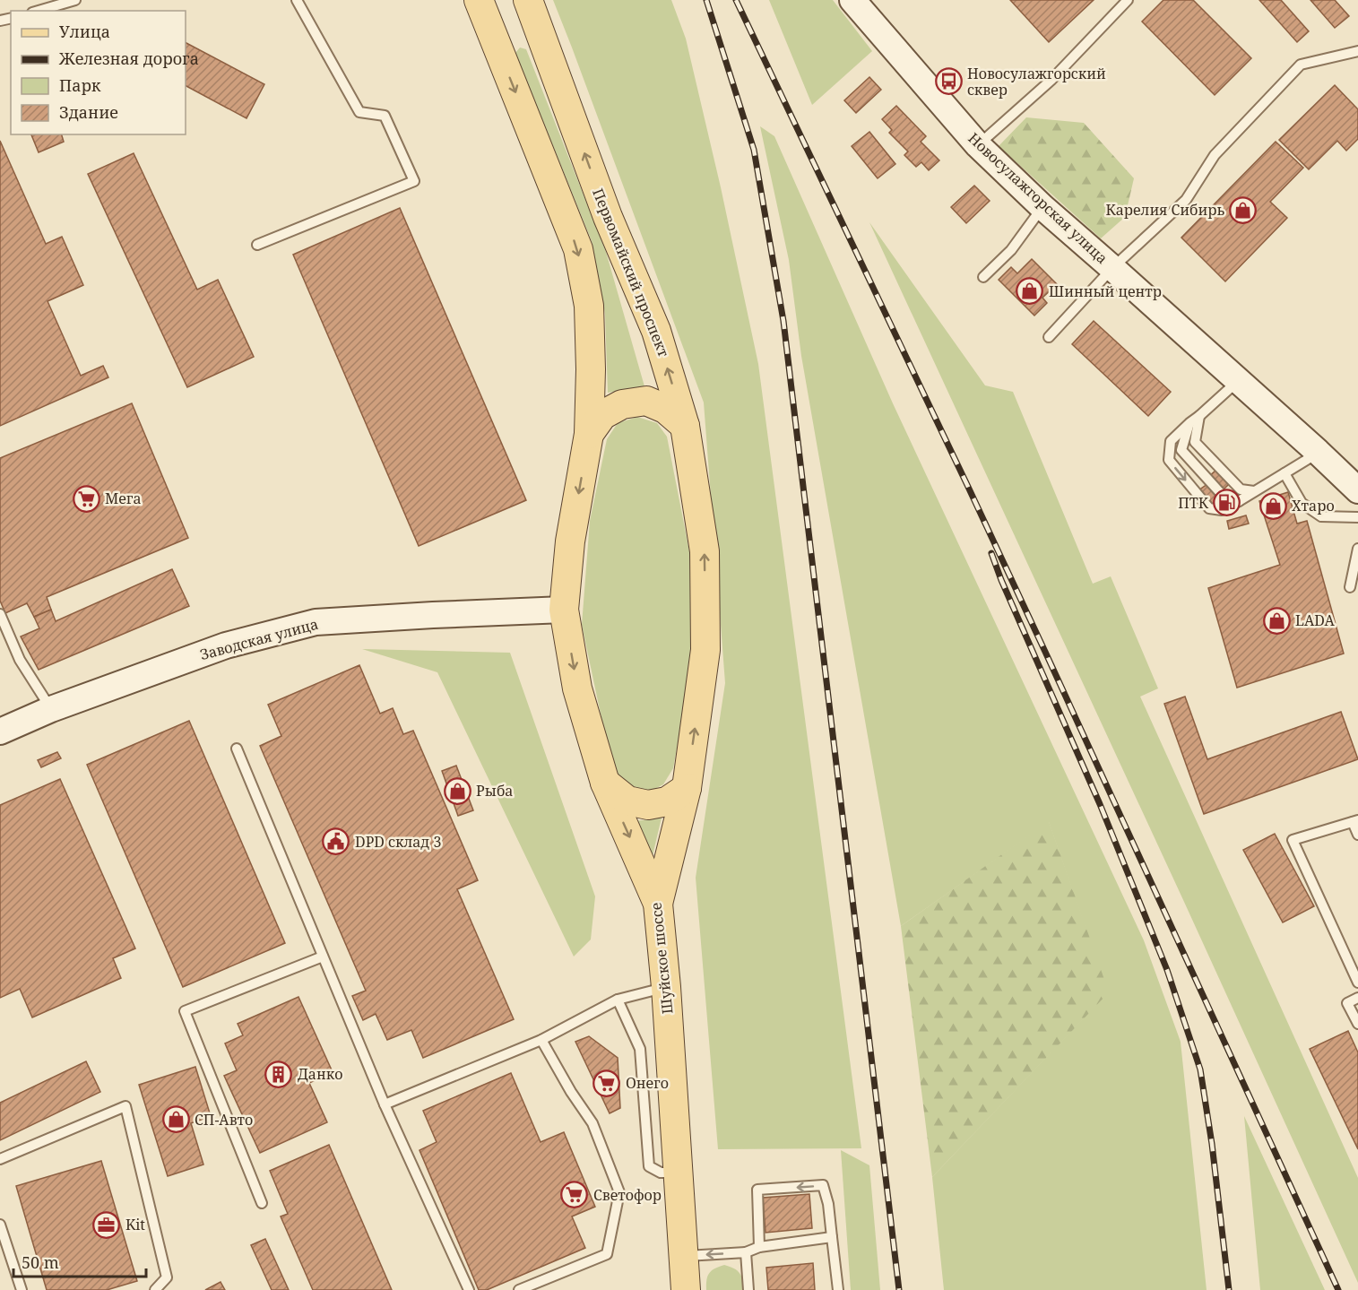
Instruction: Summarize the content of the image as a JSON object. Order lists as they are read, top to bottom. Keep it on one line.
{"streets":{"main road":["Новосулажгорская улица","Первомайский проспект","Заводская улица","Шуйское шоссе"]},"crossings":[["Первомайский проспект","Шуйское шоссе"],["Заводская улица","Шуйское шоссе"]],"one_way":["Шуйское шоссе"],"places":{"bus stop":["Новосулажгорский сквер"],"shop":["Карелия Сибирь","Шинный центр","Хтаро","LADA","Рыба","СП-Авто"],"supermarket":["Мега","Онего","Светофор"],"fuel station":["ПТК"],"public building":["DPD склад 3"],"building":["Данко"],"office":["Kit"]},"legend":["Улица","Железная дорога","Парк","Здание"],"scale_bar":"50 m"}
